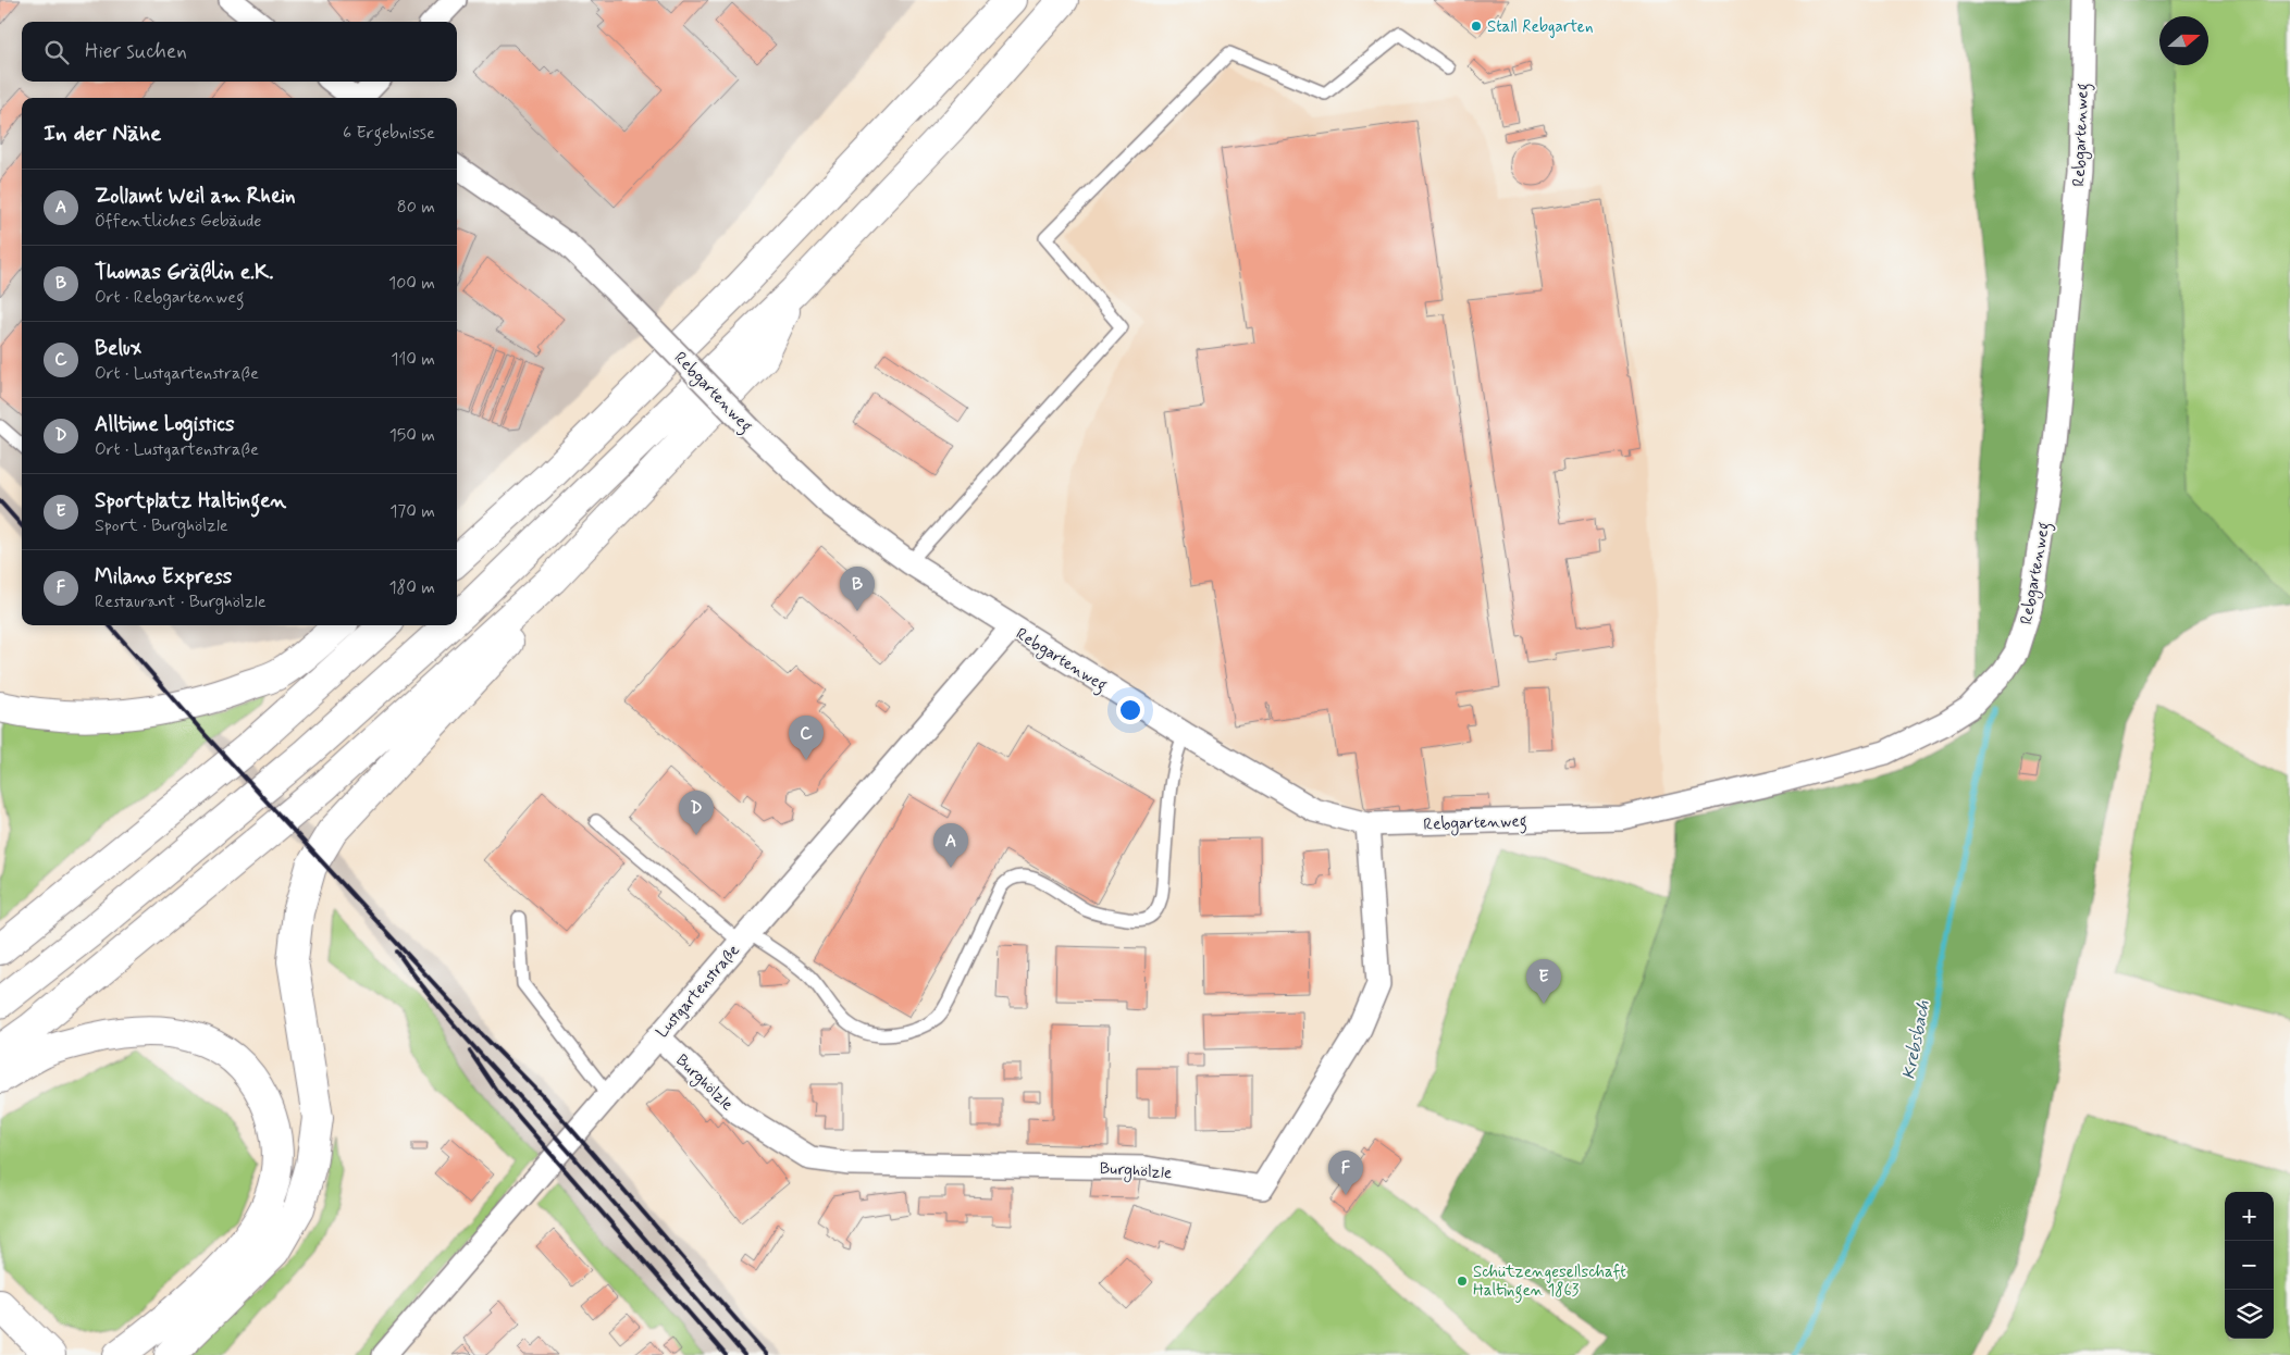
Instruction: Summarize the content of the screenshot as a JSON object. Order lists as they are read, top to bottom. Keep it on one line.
{"streets":{"street":["Rebgartenweg","Lustgartenstraße","Burghölzle"]},"crossings":[["Rebgartenweg","Lustgartenstraße"],["Rebgartenweg","Burghölzle"],["Lustgartenstraße","Burghölzle"]],"water":["Krebsbach"],"places":["Stall Rebgarten","Schützengesellschaft Haltingen 1863"],"north":"right","page":{"search":"Hier suchen","heading":["In der Nähe","6 Ergebnisse"],"list":[{"mark":"A","name":"Zollamt Weil am Rhein","note":"Öffentliches Gebäude","value":"80 m"},{"mark":"B","name":"Thomas Gräßlin e.K.","note":"Ort · Rebgartenweg","value":"100 m"},{"mark":"C","name":"Belux","note":"Ort · Lustgartenstraße","value":"110 m"},{"mark":"D","name":"Alltime Logistics","note":"Ort · Lustgartenstraße","value":"150 m"},{"mark":"E","name":"Sportplatz Haltingen","note":"Sport · Burghölzle","value":"170 m"},{"mark":"F","name":"Milano Express","note":"Restaurant · Burghölzle","value":"180 m"}],"pins":["B","C","D","A","E","F"],"map_buttons":["+","−"]}}
